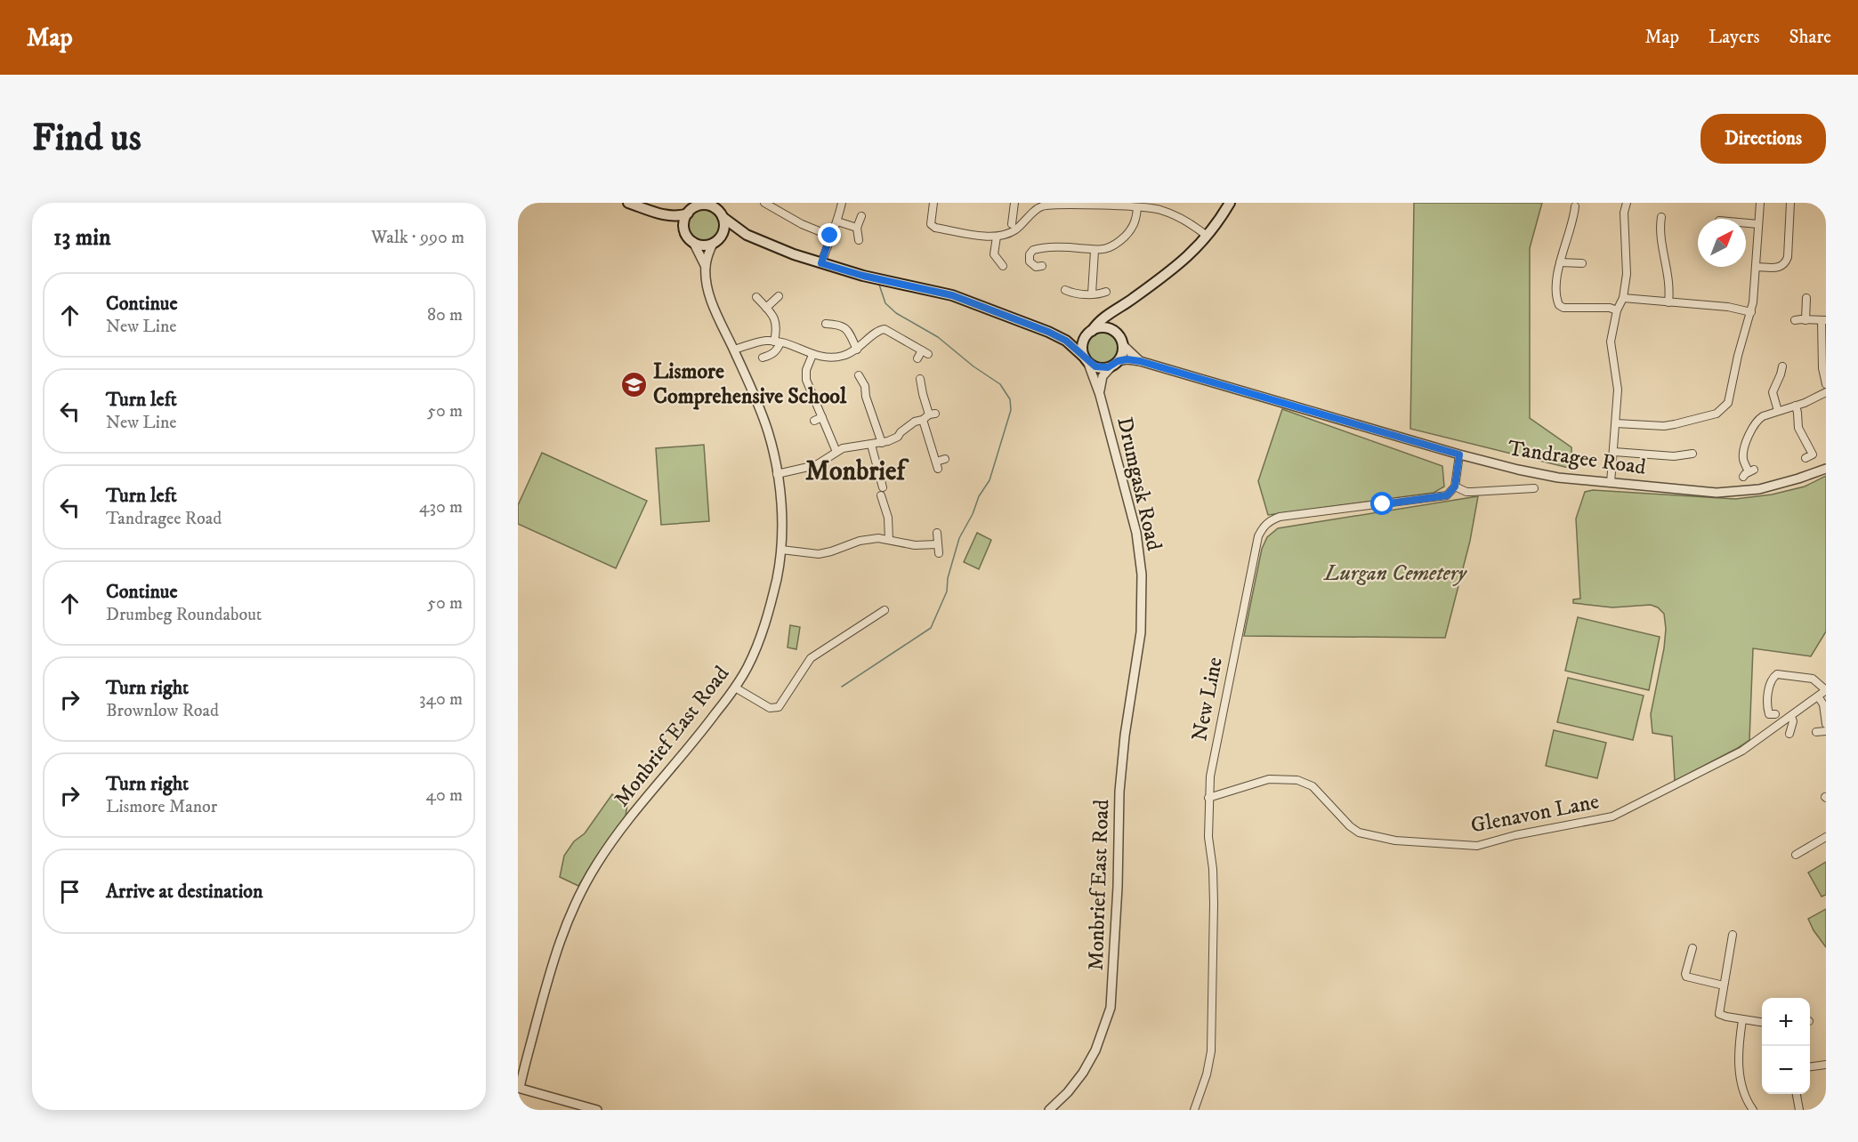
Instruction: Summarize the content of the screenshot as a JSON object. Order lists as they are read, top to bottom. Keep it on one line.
{"streets":{"street":["Tandragee Road","Drumgask Road","New Line","Monbrief East Road","Glenavon Lane"]},"crossings":[["Tandragee Road","Drumgask Road"],["Drumgask Road","Monbrief East Road"],["New Line","Glenavon Lane"]],"districts":["Monbrief"],"parks":["Lurgan Cemetery"],"places":{"school or university":["Lismore Comprehensive School"]},"north":"top right","page":{"header":"Map","nav":["Map","Layers","Share"],"buttons":"Directions","title":"Find us","heading":["13 min","Walk · 990 m"],"list":[["Continue","New Line","80 m"],["Turn left","New Line","50 m"],["Turn left","Tandragee Road","430 m"],["Continue","Drumbeg Roundabout","50 m"],["Turn right","Brownlow Road","340 m"],["Turn right","Lismore Manor","40 m"],"Arrive at destination"],"map_buttons":["+","−"]}}
